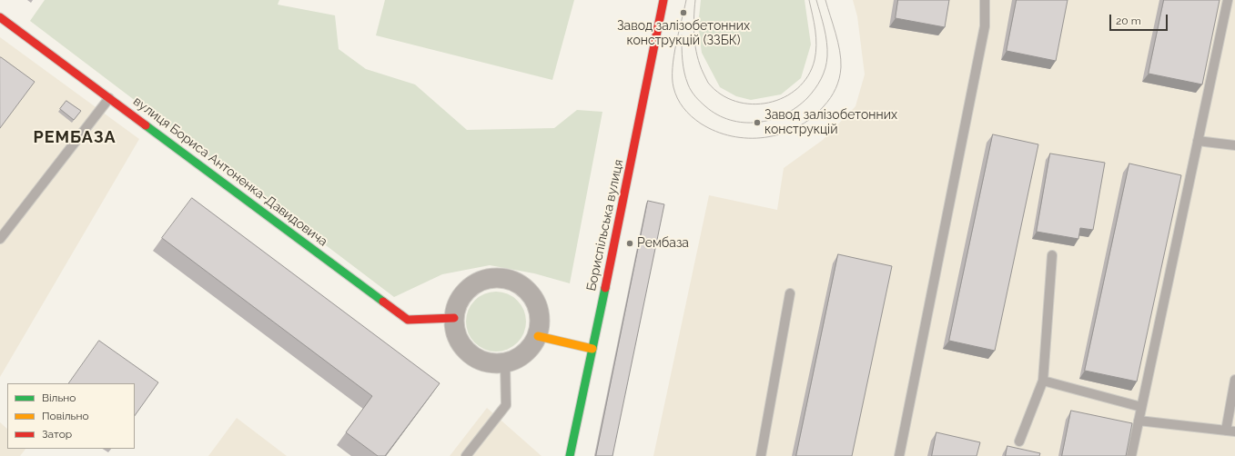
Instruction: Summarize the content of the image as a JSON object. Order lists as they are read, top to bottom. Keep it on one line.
{"streets":{"street":["вулиця Бориса Антоненка-Давидовича","Бориспільська вулиця"]},"districts":["РЕМБАЗА"],"places":["Завод залізобетонних конструкцій (ЗЗБК)","Завод залізобетонних конструкцій","Рембаза"],"legend":["Вільно","Повільно","Затор"],"scale_bar":"20 m"}
